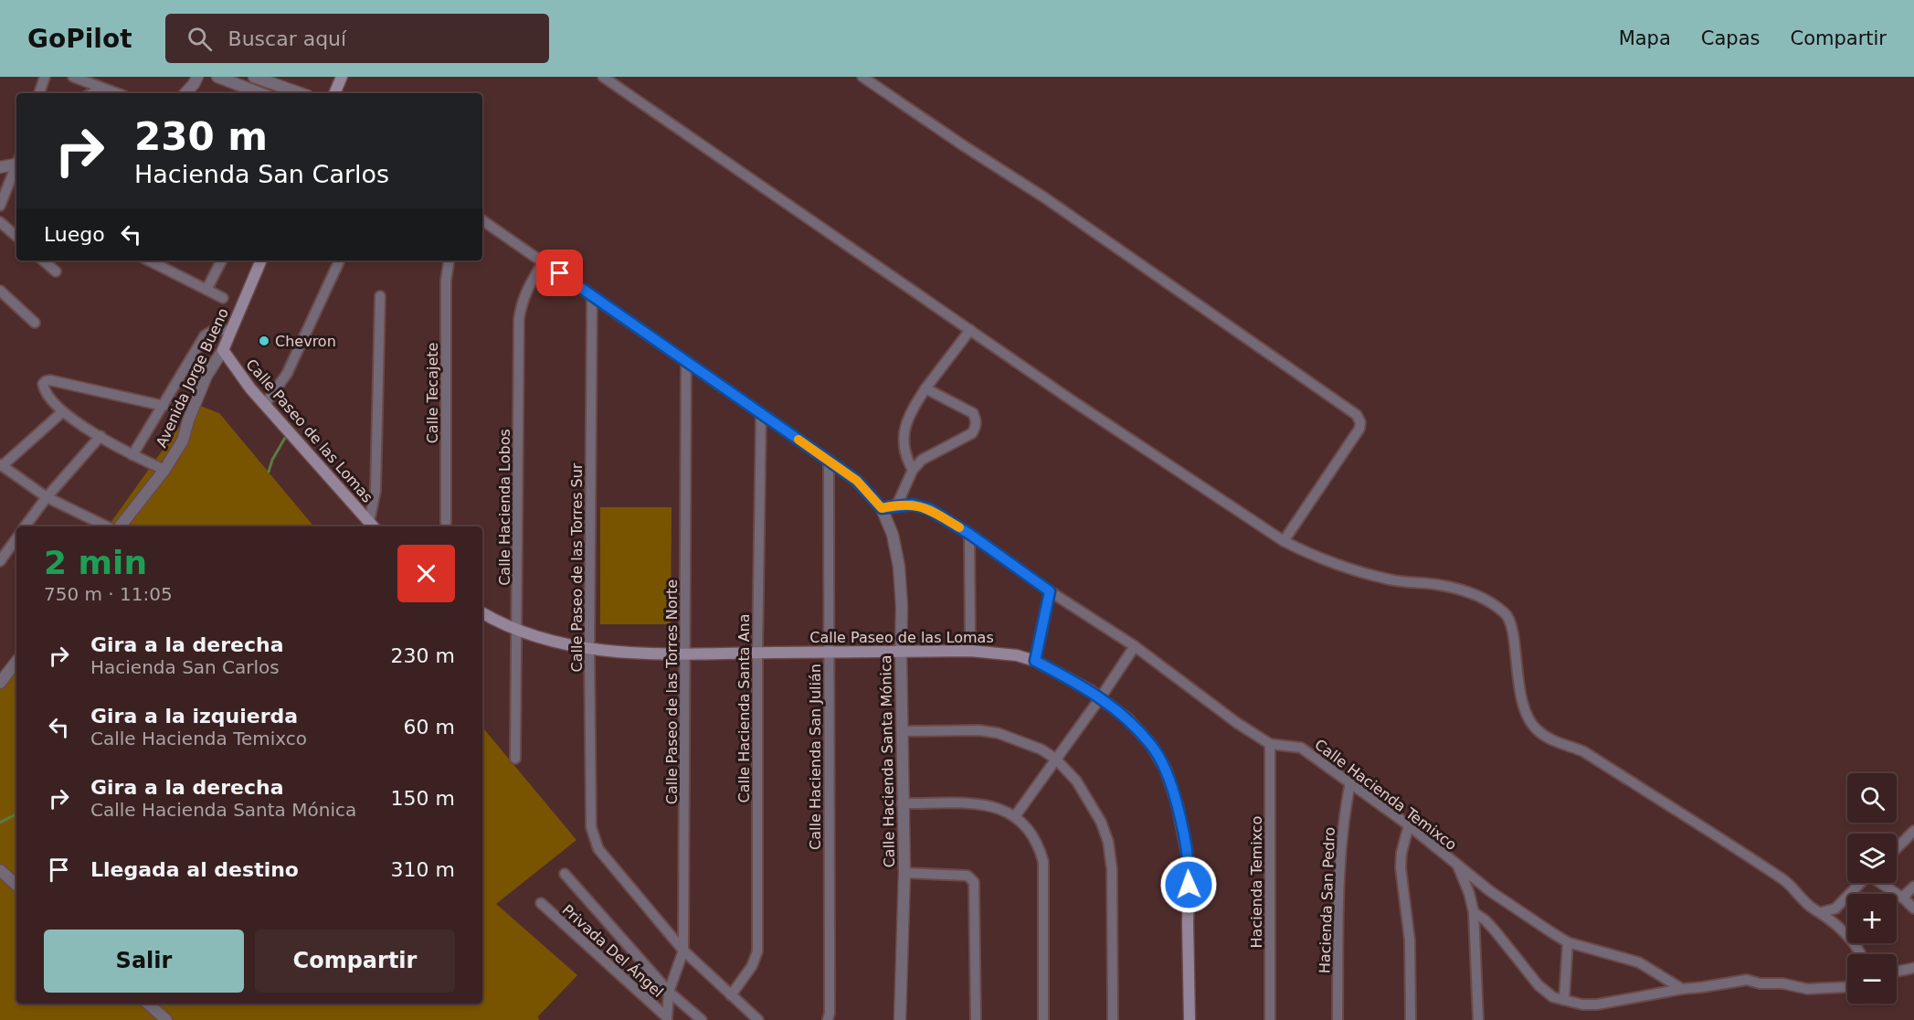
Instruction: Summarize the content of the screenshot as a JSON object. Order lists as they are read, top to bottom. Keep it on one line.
{"streets":{"main road":["Avenida Jorge Bueno","Calle Paseo de las Lomas"],"street":["Calle Tecajete","Calle Hacienda Lobos","Calle Paseo de las Torres Sur","Calle Paseo de las Torres Norte","Calle Hacienda Santa Ana","Calle Hacienda San Julián","Calle Hacienda Santa Mónica","Calle Hacienda Temixco","Hacienda Temixco","Hacienda San Pedro","Privada Del Ángel"]},"crossings":[["Avenida Jorge Bueno","Calle Paseo de las Lomas"],["Calle Paseo de las Lomas","Calle Hacienda Lobos"],["Calle Paseo de las Lomas","Calle Paseo de las Torres Sur"],["Calle Paseo de las Lomas","Calle Paseo de las Torres Norte"],["Calle Paseo de las Lomas","Calle Hacienda Santa Ana"],["Calle Paseo de las Lomas","Calle Hacienda San Julián"],["Calle Paseo de las Lomas","Calle Hacienda Santa Mónica"],["Calle Hacienda Lobos","Calle Hacienda Santa Mónica"],["Calle Paseo de las Torres Sur","Calle Paseo de las Torres Norte"],["Calle Paseo de las Torres Sur","Calle Hacienda Santa Mónica"],["Calle Paseo de las Torres Norte","Calle Hacienda Santa Mónica"],["Calle Paseo de las Torres Norte","Privada Del Ángel"],["Calle Hacienda Santa Ana","Calle Hacienda Santa Mónica"],["Calle Hacienda San Julián","Calle Hacienda Santa Mónica"],["Calle Hacienda Santa Mónica","Calle Hacienda Temixco"],["Calle Hacienda Temixco","Hacienda Temixco"],["Calle Hacienda Temixco","Hacienda San Pedro"]],"places":["Chevron"],"page":{"header":"GoPilot","search":"Buscar aquí","nav":["Mapa","Capas","Compartir"],"turn":["230 m","Hacienda San Carlos"],"then":"Luego","heading":["2 min","750 m · 11:05"],"list":[{"name":"Gira a la derecha","note":"Hacienda San Carlos","value":"230 m"},{"name":"Gira a la izquierda","note":"Calle Hacienda Temixco","value":"60 m"},{"name":"Gira a la derecha","note":"Calle Hacienda Santa Mónica","value":"150 m"},{"name":"Llegada al destino","value":"310 m"}],"map_buttons":["+","−"],"buttons":["Salir","Compartir"]}}
